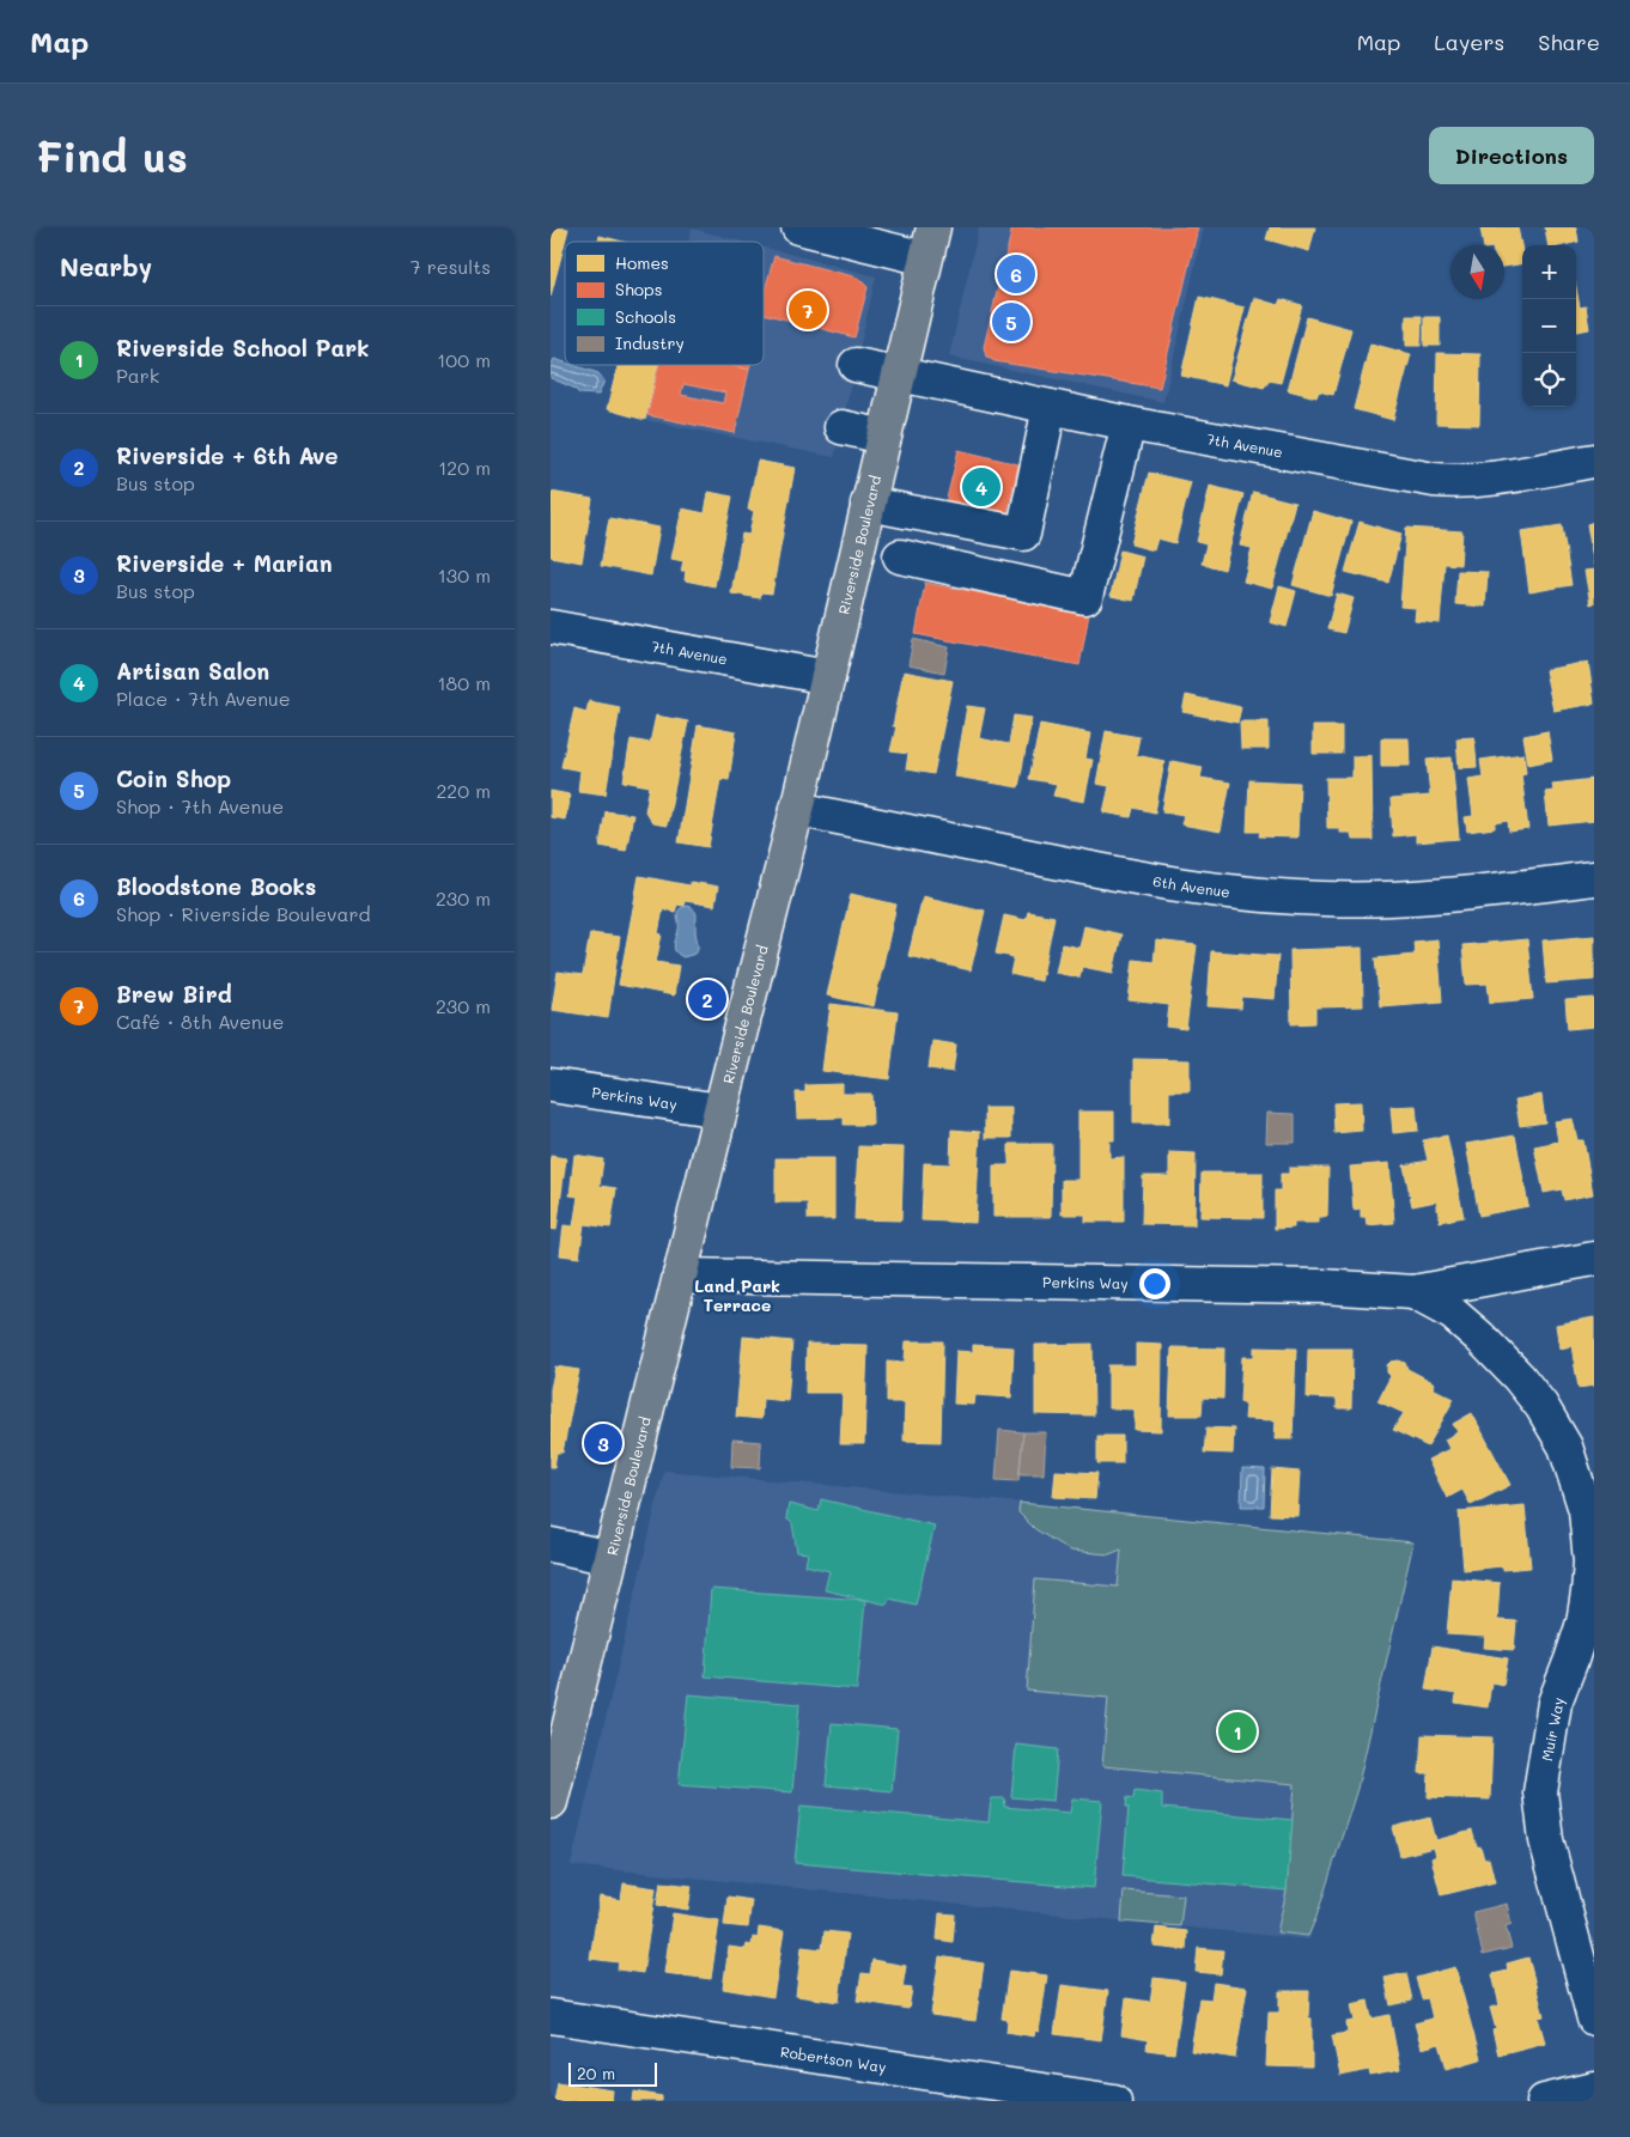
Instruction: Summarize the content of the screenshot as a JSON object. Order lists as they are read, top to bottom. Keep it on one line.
{"streets":{"main road":["Riverside Boulevard"],"street":["7th Avenue","6th Avenue","Perkins Way","Muir Way","Robertson Way"]},"crossings":[["7th Avenue","Riverside Boulevard"],["Riverside Boulevard","6th Avenue"],["Riverside Boulevard","Perkins Way"],["Perkins Way","Muir Way"]],"districts":["Land Park Terrace"],"legend":["Homes","Shops","Schools","Industry"],"scale_bar":"20 m","north":"bottom","page":{"header":"Map","nav":["Map","Layers","Share"],"buttons":"Directions","title":"Find us","heading":["Nearby","7 results"],"map_buttons":["+","−"],"pins":["6","7","5","4","2","3","1"],"list":[{"mark":"1","name":"Riverside School Park","note":"Park","value":"100 m"},{"mark":"2","name":"Riverside + 6th Ave","note":"Bus stop","value":"120 m"},{"mark":"3","name":"Riverside + Marian","note":"Bus stop","value":"130 m"},{"mark":"4","name":"Artisan Salon","note":"Place · 7th Avenue","value":"180 m"},{"mark":"5","name":"Coin Shop","note":"Shop · 7th Avenue","value":"220 m"},{"mark":"6","name":"Bloodstone Books","note":"Shop · Riverside Boulevard","value":"230 m"},{"mark":"7","name":"Brew Bird","note":"Café · 8th Avenue","value":"230 m"}],"scale":"20 m"}}
